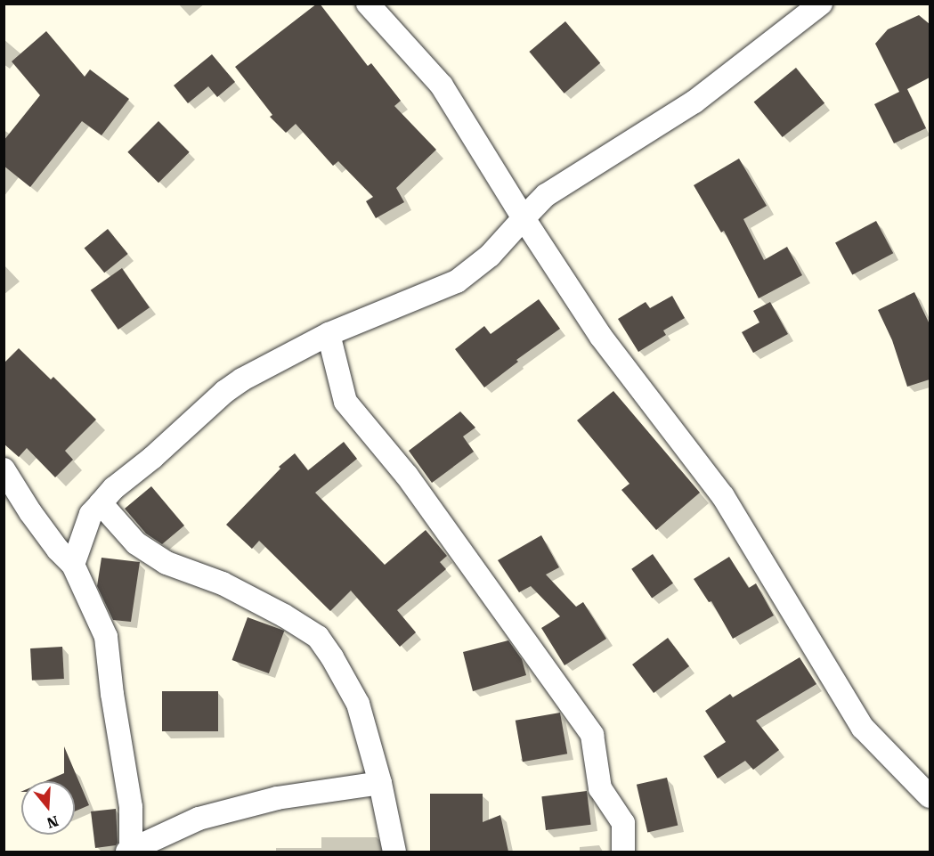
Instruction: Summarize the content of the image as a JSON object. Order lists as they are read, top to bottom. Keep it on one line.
{"north":"bottom"}
